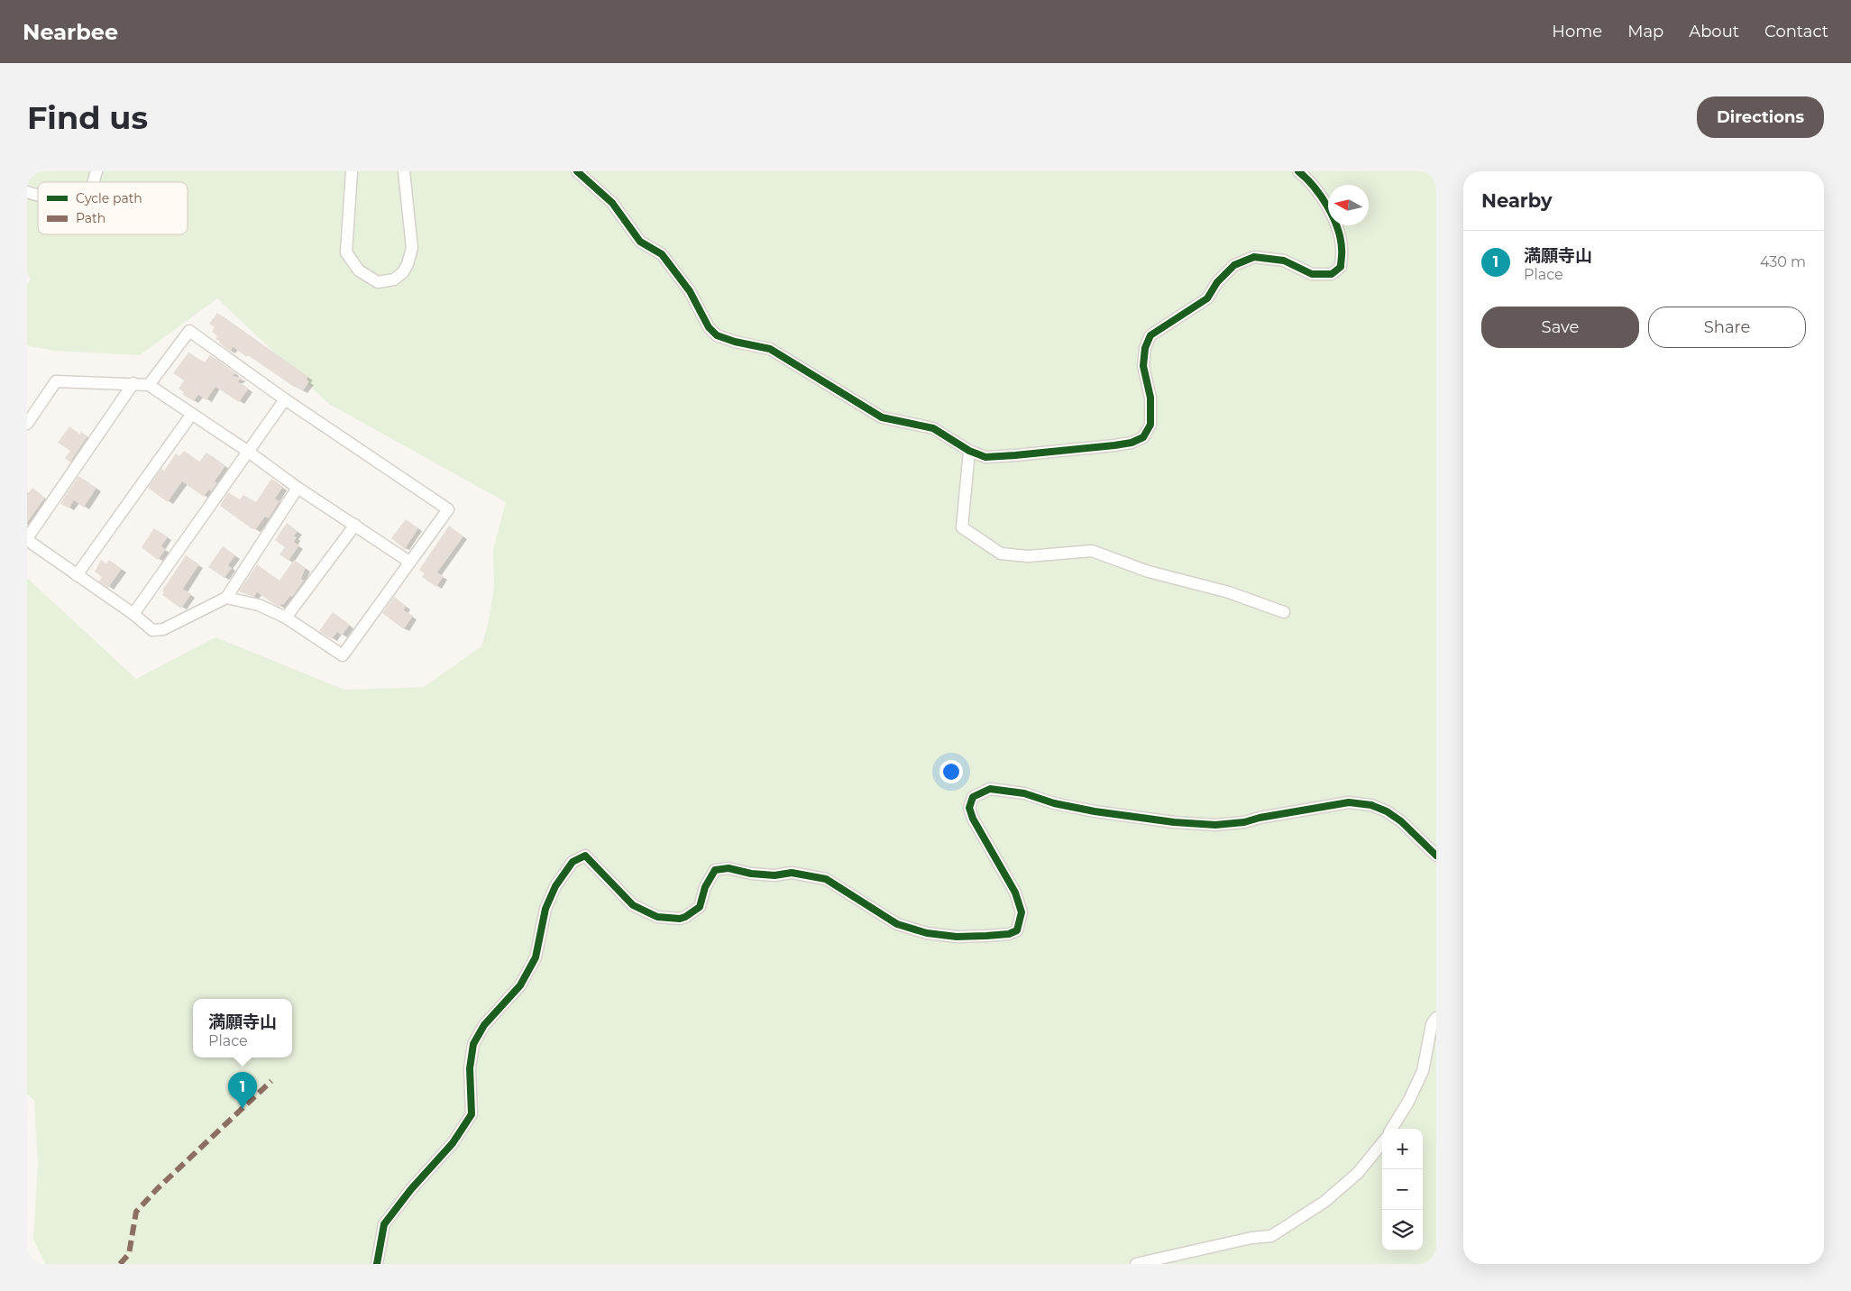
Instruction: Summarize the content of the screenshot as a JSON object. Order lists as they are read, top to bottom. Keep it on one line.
{"legend":["Cycle path","Path"],"north":"left","page":{"header":"Nearbee","nav":["Home","Map","About","Contact"],"buttons":["Directions",["Save","Share"]],"title":"Find us","heading":"Nearby","list":[{"mark":"1","name":"満願寺山","note":"Place","value":"430 m"}],"popup":["満願寺山","Place"],"pins":"1","map_buttons":["+","−"]}}
